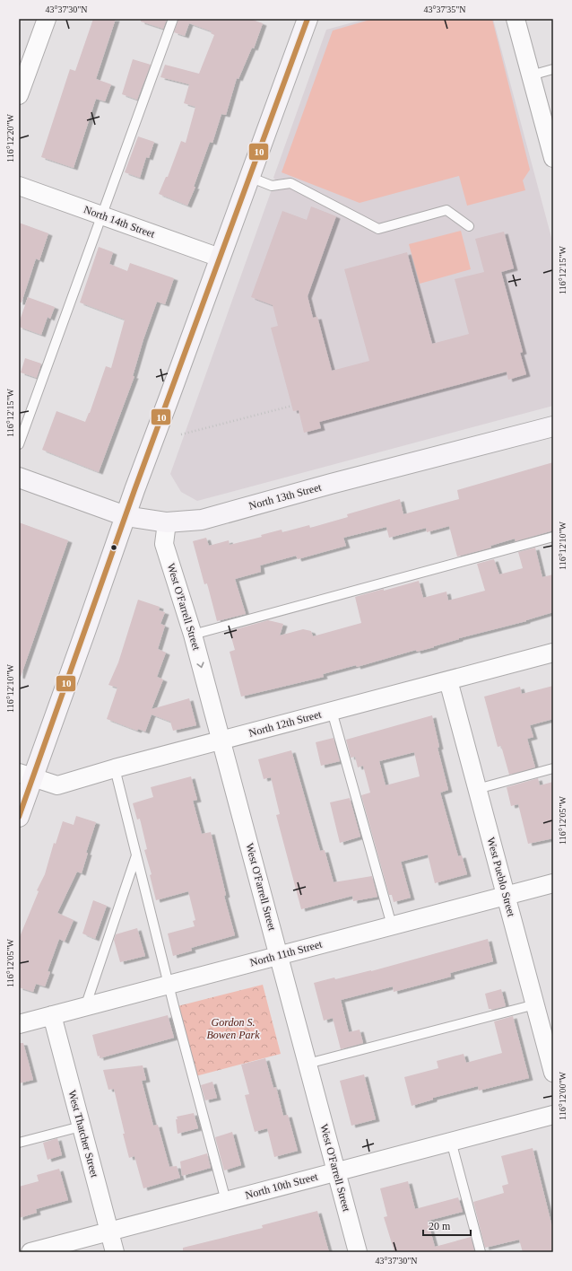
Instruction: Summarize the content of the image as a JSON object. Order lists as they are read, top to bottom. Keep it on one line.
{"streets":{"street":["North 14th Street","North 13th Street","West O'Farrell Street","North 12th Street","West Pueblo Street","North 11th Street","West Thatcher Street","North 10th Street"]},"crossings":[["North 13th Street","West O'Farrell Street"],["West O'Farrell Street","North 12th Street"],["West O'Farrell Street","North 11th Street"],["West O'Farrell Street","North 10th Street"],["North 12th Street","West Pueblo Street"],["West Pueblo Street","North 11th Street"],["North 11th Street","West Thatcher Street"],["West Thatcher Street","North 10th Street"]],"parks":["Gordon S. Bowen Park"],"lines":["transit line 10"],"scale_bar":"20 m","coordinates":["43°37'30\"N","43°37'35\"N","116°12'20\"W","116°12'15\"W","116°12'10\"W","116°12'05\"W","116°12'00\"W"]}
